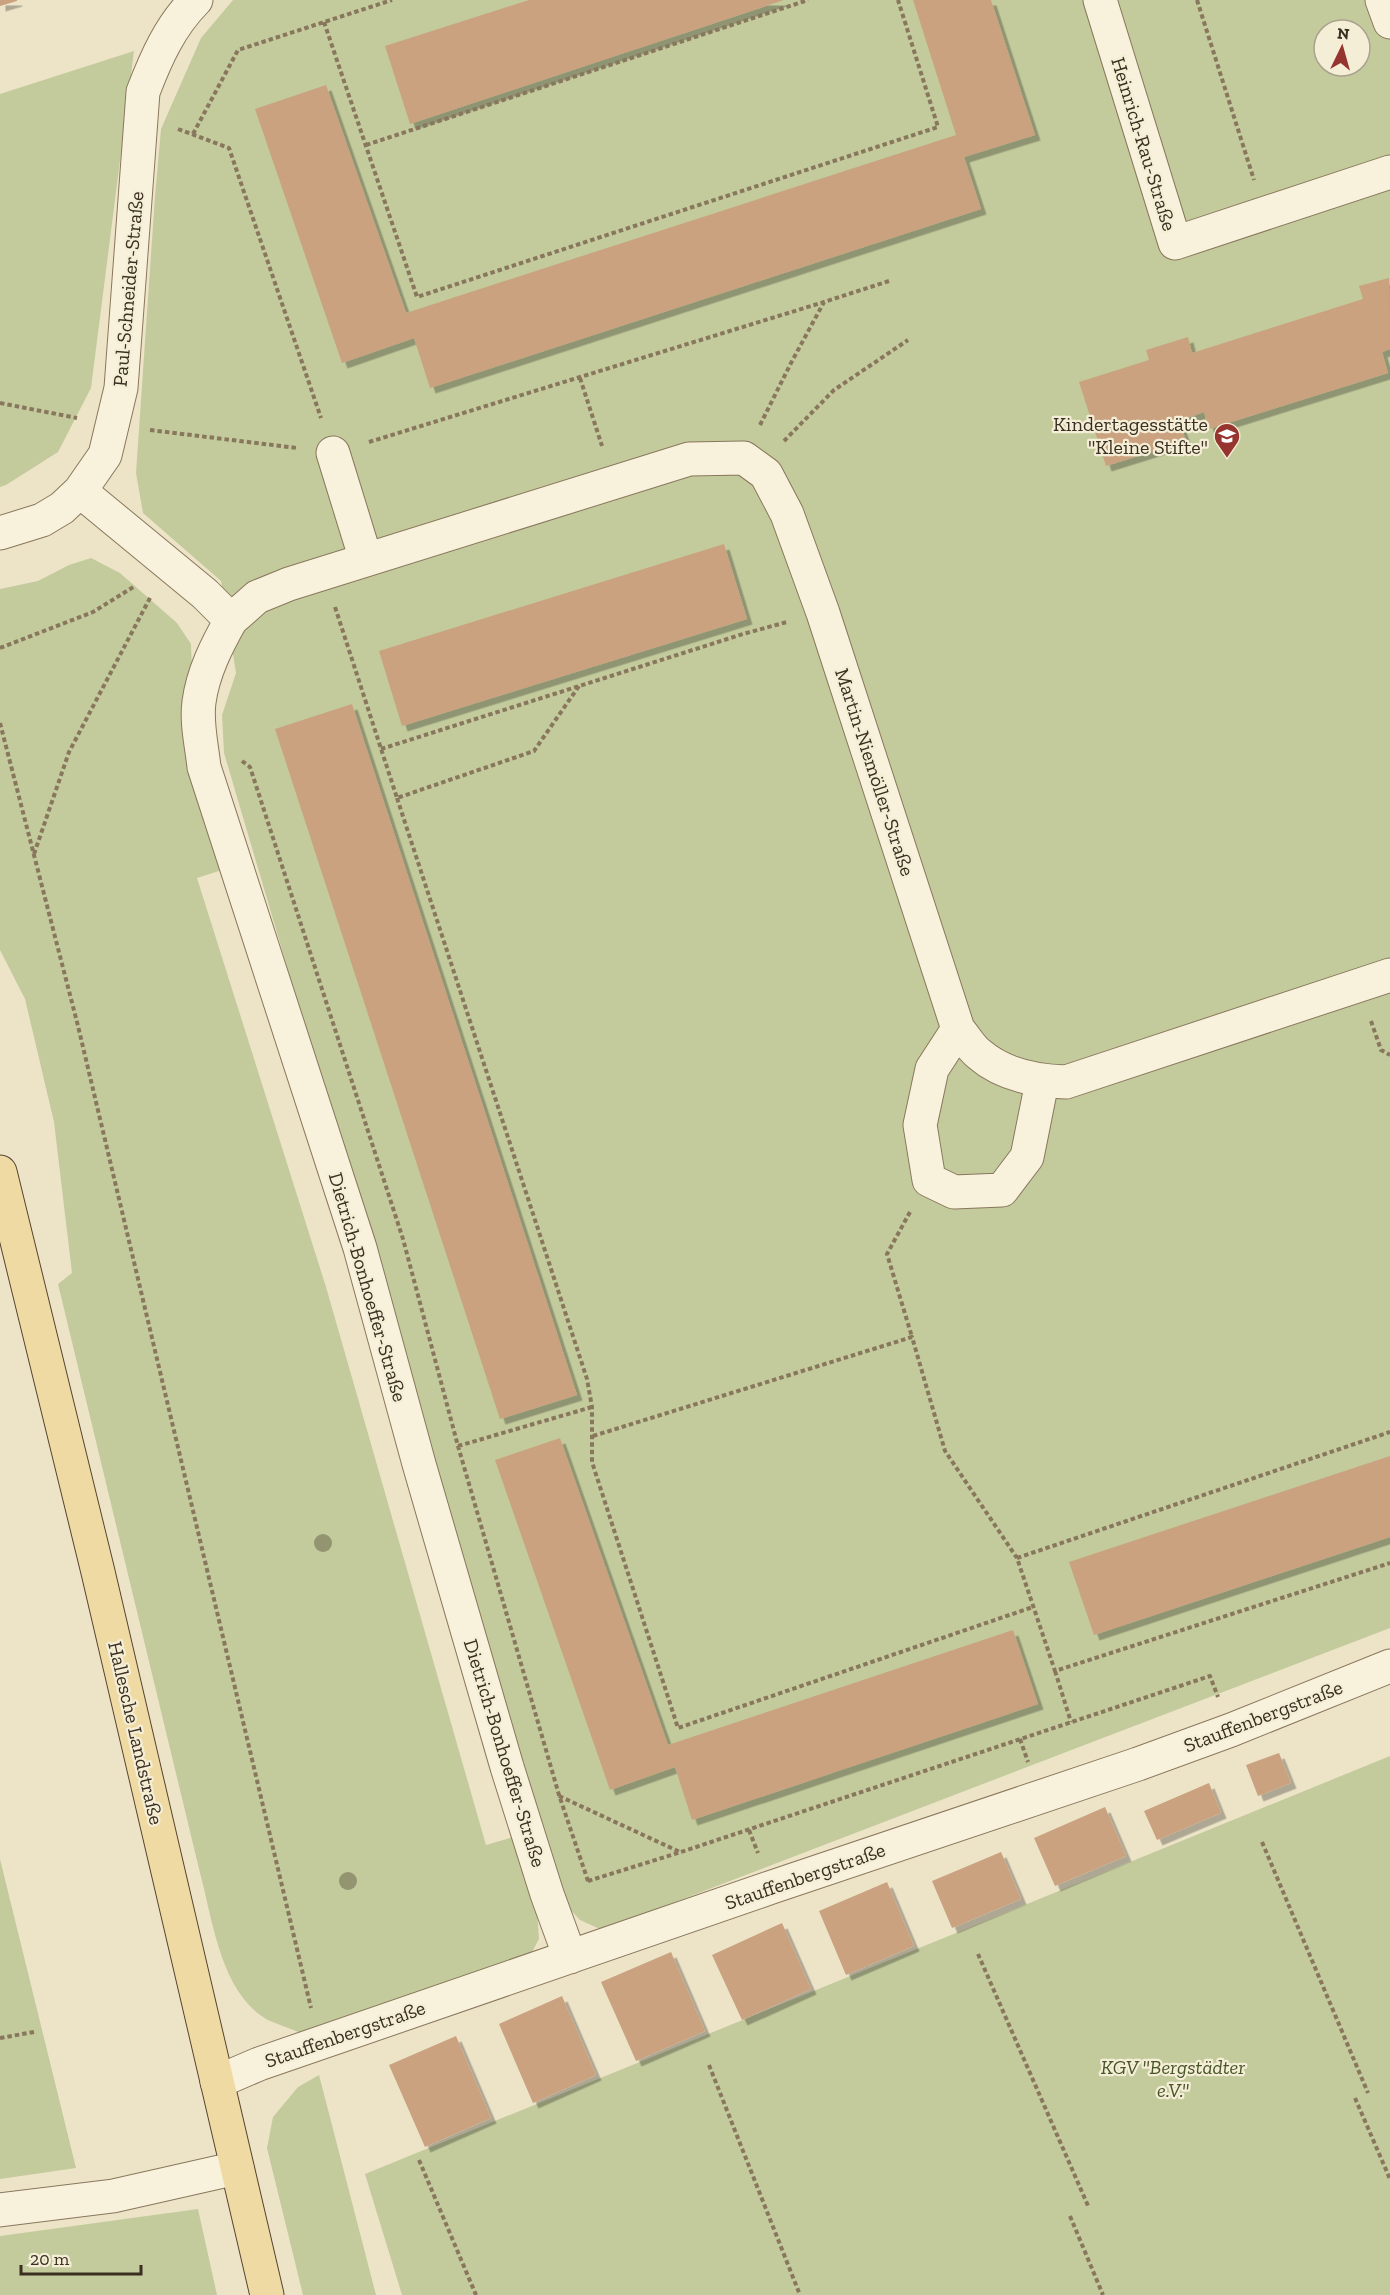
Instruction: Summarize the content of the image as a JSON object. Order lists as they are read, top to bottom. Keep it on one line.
{"streets":{"main road":["Hallesche Landstraße"],"street":["Heinrich-Rau-Straße","Paul-Schneider-Straße","Martin-Niemöller-Straße","Dietrich-Bonhoeffer-Straße","Stauffenbergstraße"]},"crossings":[["Dietrich-Bonhoeffer-Straße","Stauffenbergstraße"],["Stauffenbergstraße","Hallesche Landstraße"]],"parks":["KGV \"Bergstädter e.V.\""],"places":{"school or university":["Kindertagesstätte \"Kleine Stifte\""]},"scale_bar":"20 m","north":"top"}
